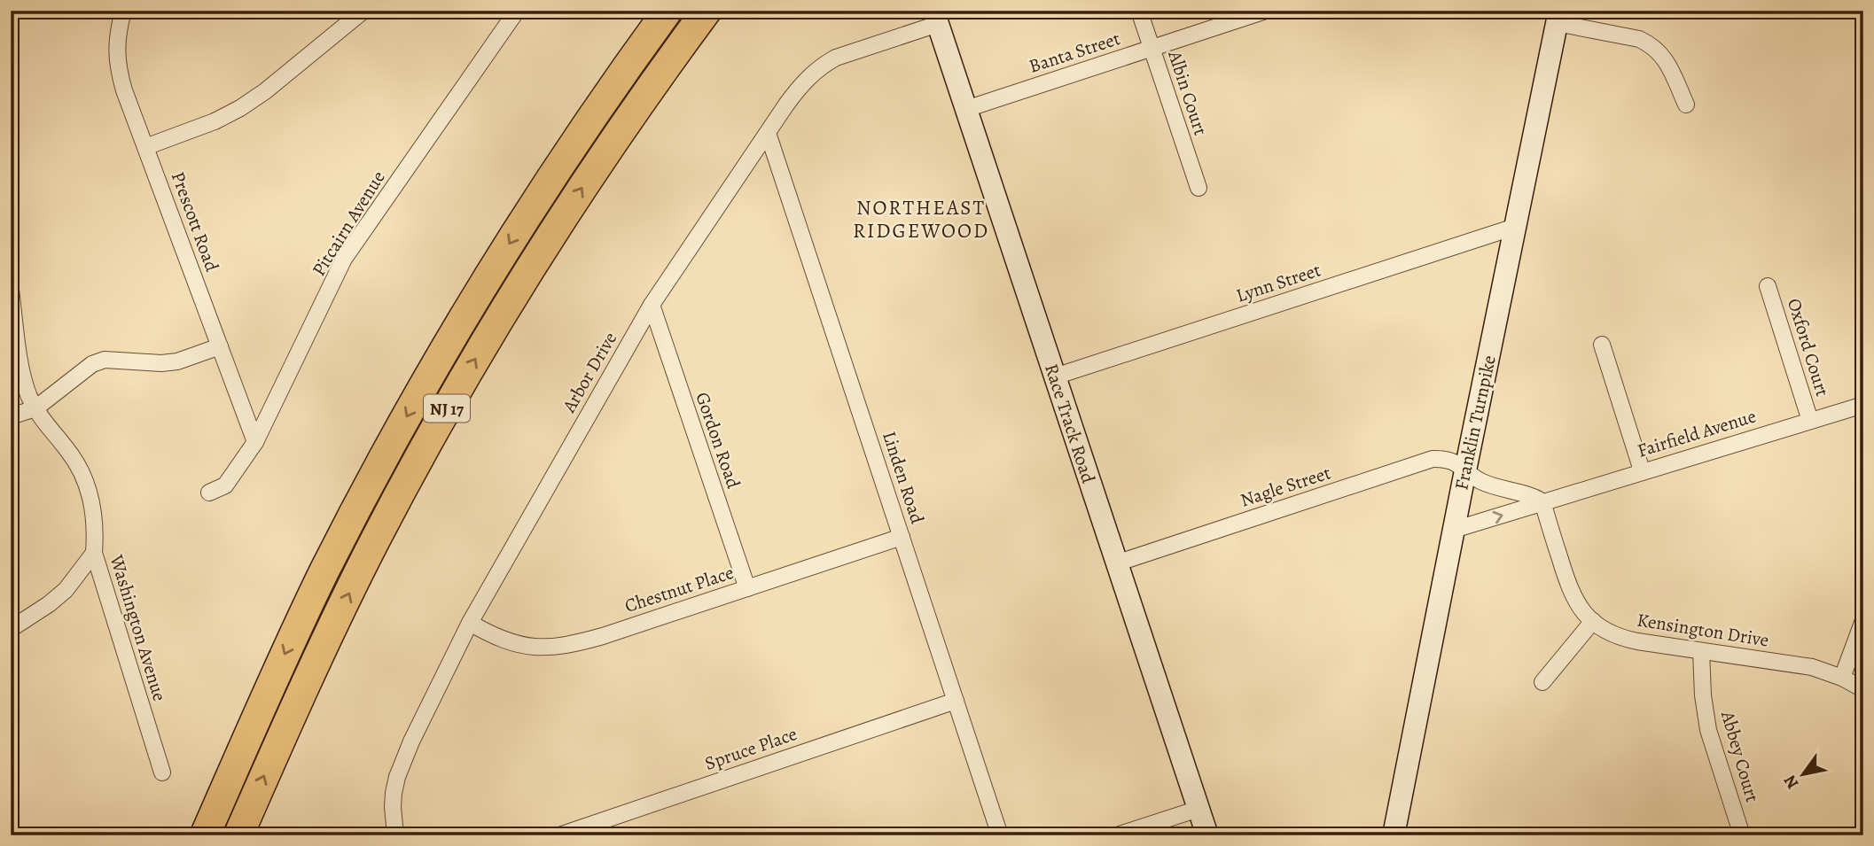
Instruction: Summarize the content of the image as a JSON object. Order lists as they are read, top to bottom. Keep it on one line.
{"streets":{"highway":["NJ 17"],"street":["Banta Street","Albin Court","Prescott Road","Pitcairn Avenue","Lynn Street","Oxford Court","Arbor Drive","Franklin Turnpike","Race Track Road","Fairfield Avenue","Gordon Road","Linden Road","Nagle Street","Chestnut Place","Washington Avenue","Kensington Drive","Spruce Place","Abbey Court"]},"crossings":[["Banta Street","Albin Court"],["Banta Street","Race Track Road"],["Prescott Road","Pitcairn Avenue"],["Lynn Street","Franklin Turnpike"],["Lynn Street","Race Track Road"],["Oxford Court","Fairfield Avenue"],["Arbor Drive","Race Track Road"],["Arbor Drive","Gordon Road"],["Arbor Drive","Linden Road"],["Arbor Drive","Chestnut Place"],["Franklin Turnpike","Fairfield Avenue"],["Franklin Turnpike","Nagle Street"],["Race Track Road","Nagle Street"],["Fairfield Avenue","Kensington Drive"],["Gordon Road","Chestnut Place"],["Linden Road","Chestnut Place"],["Linden Road","Spruce Place"],["Kensington Drive","Abbey Court"]],"districts":["NORTHEAST RIDGEWOOD"],"north":"bottom left"}
